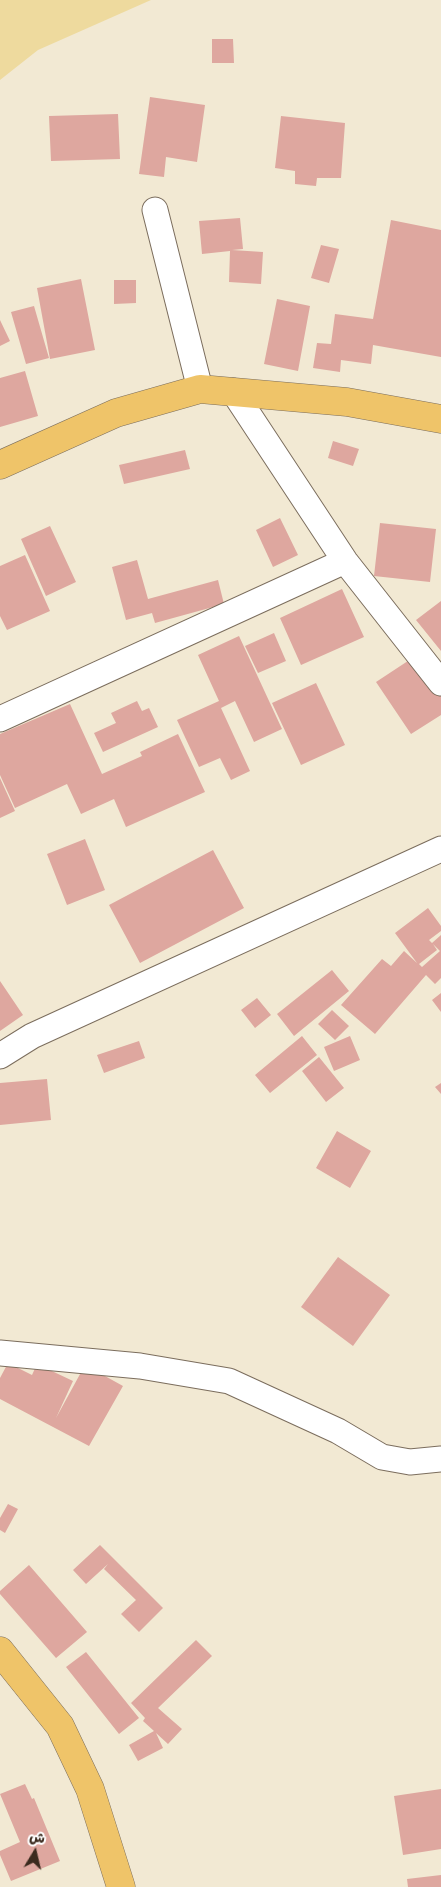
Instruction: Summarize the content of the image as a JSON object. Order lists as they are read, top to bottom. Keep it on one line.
{"north":"top"}
